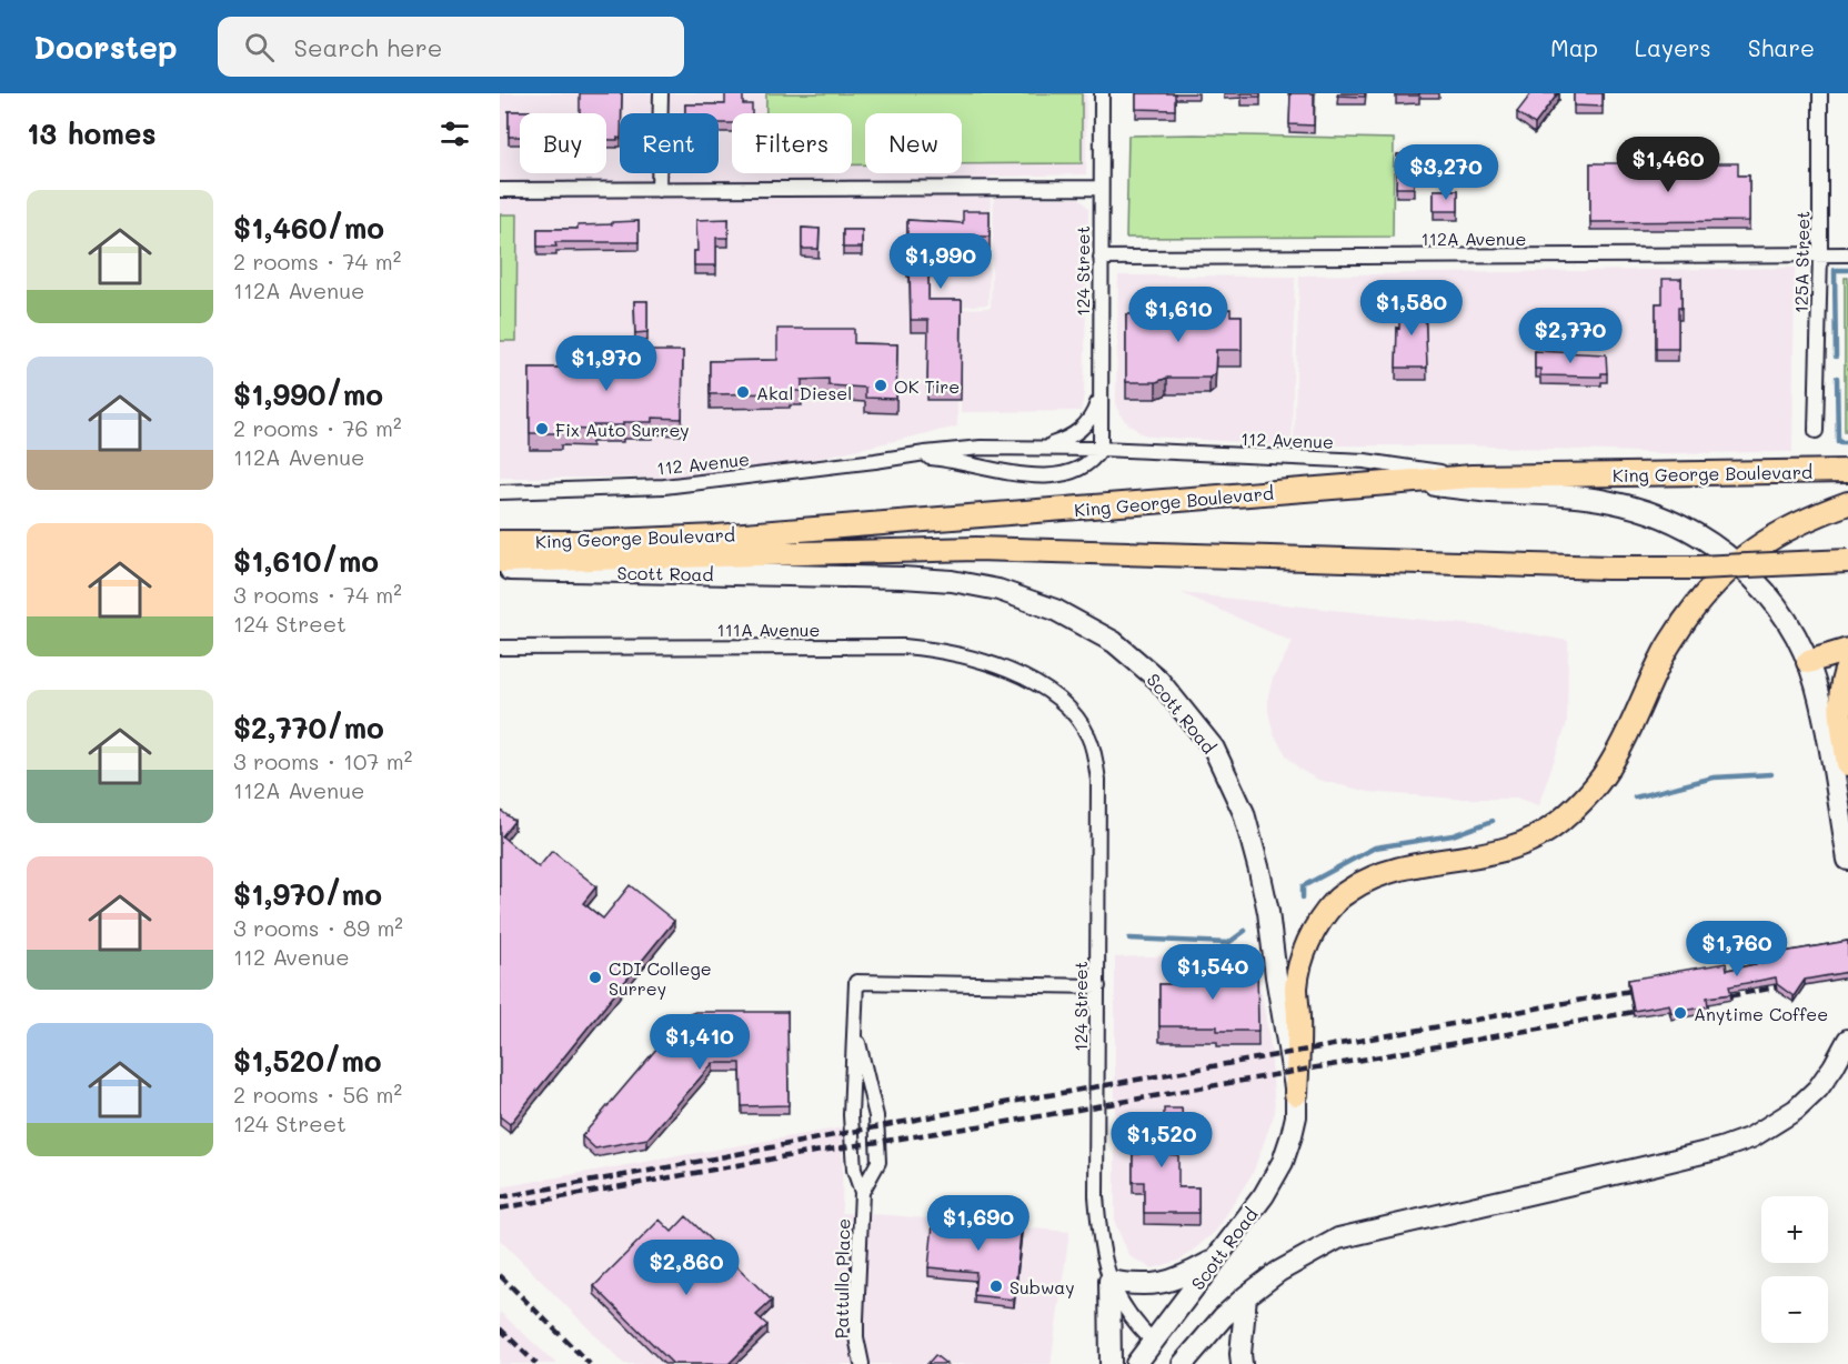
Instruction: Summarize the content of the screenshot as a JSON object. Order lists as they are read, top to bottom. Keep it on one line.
{"streets":{"main road":["King George Boulevard","Scott Road"],"street":["112A Avenue","125A Street","124 Street","112 Avenue","111A Avenue","Pattullo Place"]},"crossings":[["112A Avenue","125A Street"],["112A Avenue","124 Street"],["124 Street","112 Avenue"],["124 Street","Scott Road"],["124 Street","111A Avenue"],["124 Street","Pattullo Place"],["112 Avenue","King George Boulevard"]],"places":["OK Tire","Akal Diesel","Fix Auto Surrey","CDI College Surrey","Anytime Coffee","Subway"],"page":{"header":"Doorstep","search":"Search here","nav":["Map","Layers","Share"],"heading":"13 homes","chip":["Buy","Rent","Filters","New"],"price":["$1,460","$3,270","$1,990","$1,580","$1,610","$2,770","$1,970","$1,760","$1,540","$1,410","$1,520","$1,690","$2,860"],"list":[{"name":"$1,460/mo","note":"2 rooms · 74 m² · 112A Avenue"},{"name":"$1,990/mo","note":"2 rooms · 76 m² · 112A Avenue"},{"name":"$1,610/mo","note":"3 rooms · 74 m² · 124 Street"},{"name":"$2,770/mo","note":"3 rooms · 107 m² · 112A Avenue"},{"name":"$1,970/mo","note":"3 rooms · 89 m² · 112 Avenue"},{"name":"$1,520/mo","note":"2 rooms · 56 m² · 124 Street"}],"map_buttons":["+","−"]}}
